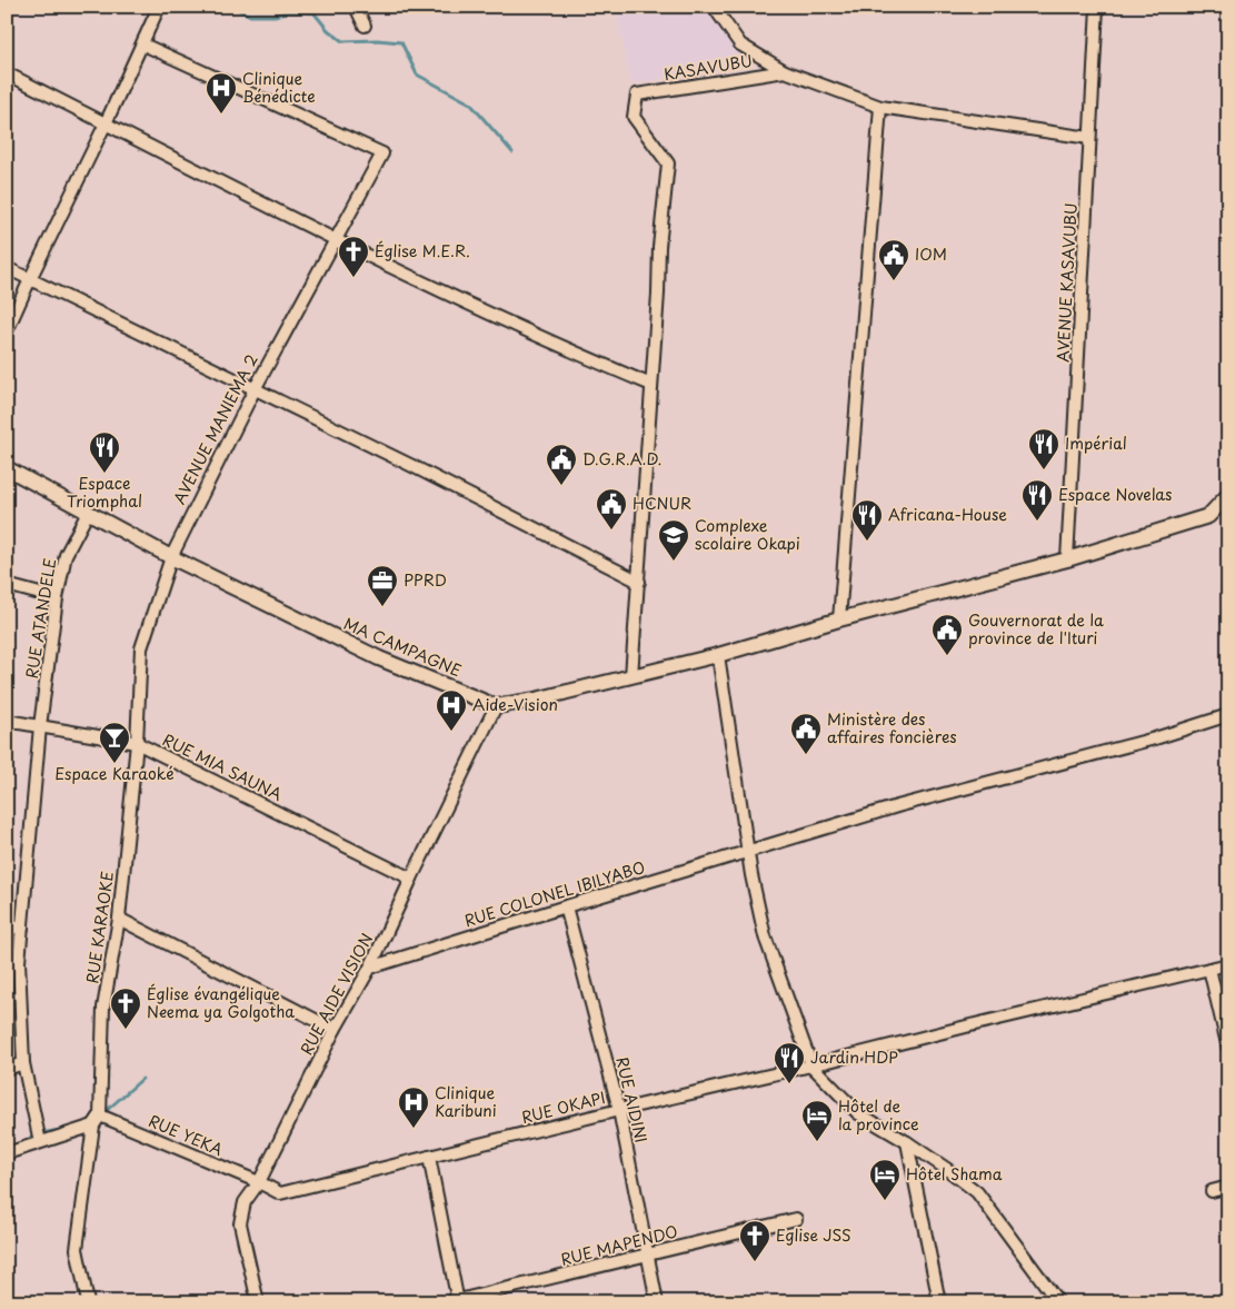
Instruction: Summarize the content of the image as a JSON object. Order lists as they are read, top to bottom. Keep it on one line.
{"streets":{"street":["KASAVUBU","AVENUE KASAVUBU","AVENUE MANIEMA 2","RUE ATANDELE","MA CAMPAGNE","RUE MIA SAUNA","RUE COLONEL IBILYABO","RUE KARAOKE","RUE AIDE VISION","RUE AIDINI","RUE OKAPI","RUE YEKA","RUE MAPENDO"]},"crossings":[["AVENUE MANIEMA 2","MA CAMPAGNE"],["AVENUE MANIEMA 2","RUE KARAOKE"],["RUE ATANDELE","RUE MIA SAUNA"],["MA CAMPAGNE","RUE KARAOKE"],["MA CAMPAGNE","RUE AIDE VISION"],["RUE MIA SAUNA","RUE KARAOKE"],["RUE MIA SAUNA","RUE AIDE VISION"],["RUE COLONEL IBILYABO","RUE AIDE VISION"],["RUE COLONEL IBILYABO","RUE AIDINI"],["RUE KARAOKE","RUE YEKA"],["RUE AIDE VISION","RUE OKAPI"],["RUE AIDE VISION","RUE YEKA"],["RUE AIDINI","RUE OKAPI"],["RUE AIDINI","RUE MAPENDO"],["RUE OKAPI","RUE YEKA"]],"places":{"hospital":["Clinique Bénédicte","Aide-Vision","Clinique Karibuni"],"church":["Église M.E.R.","Église évangélique Neema ya Golgotha","Eglise JSS"],"public building":["IOM","D.G.R.A.D.","HCNUR","Gouvernorat de la province de l'Ituri","Ministère des affaires foncières"],"restaurant":["Impérial","Espace Triomphal","Espace Novelas","Africana-House","Jardin HDP"],"school or university":["Complexe scolaire Okapi"],"office":["PPRD"],"bar":["Espace Karaoké"],"hotel":["Hôtel de la province","Hôtel Shama"]}}
